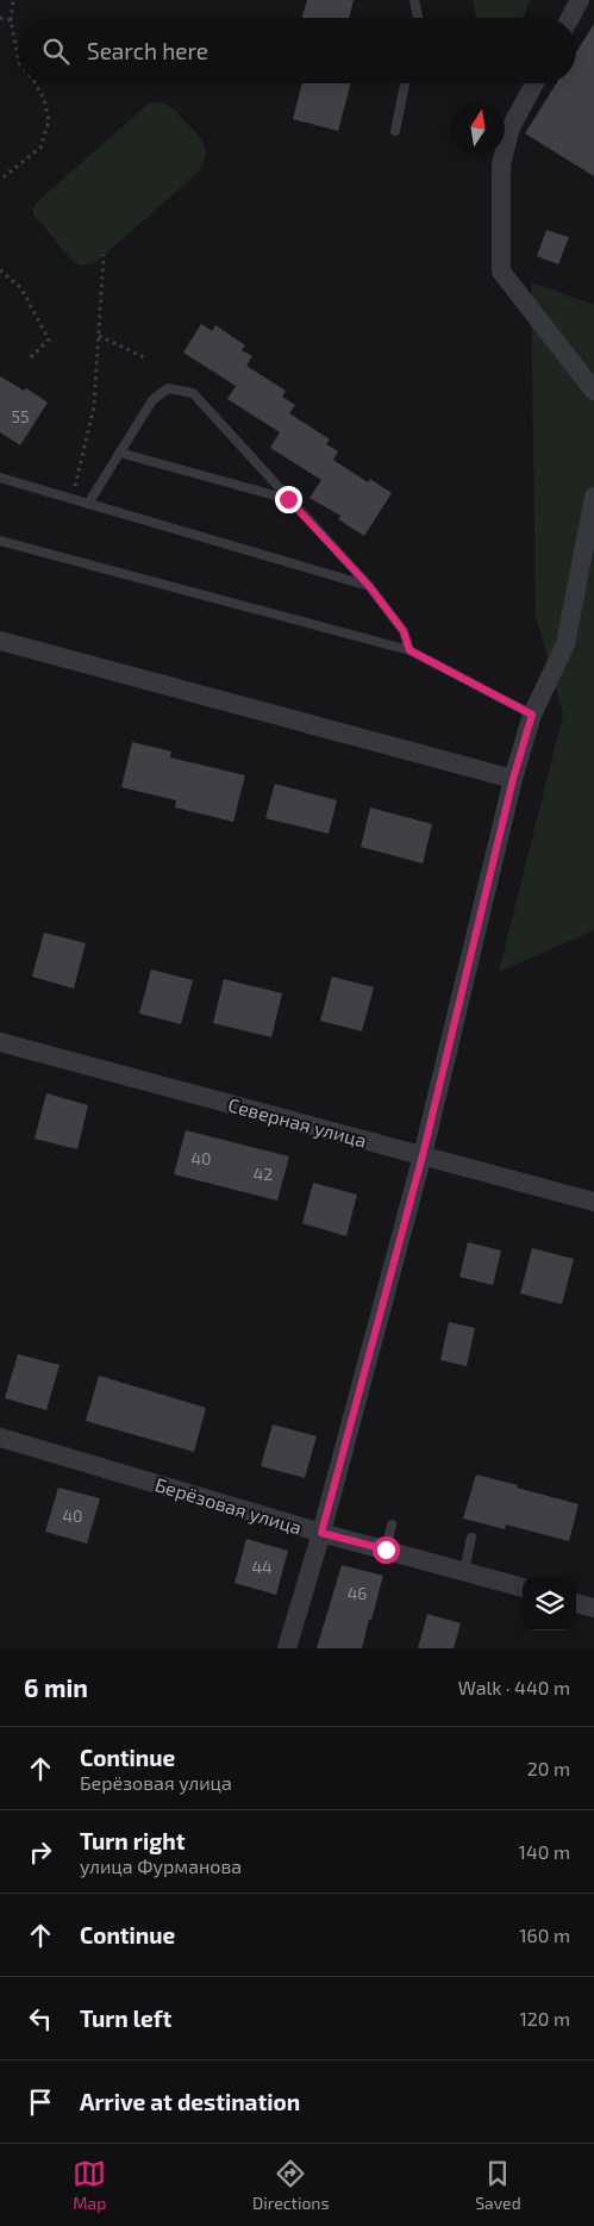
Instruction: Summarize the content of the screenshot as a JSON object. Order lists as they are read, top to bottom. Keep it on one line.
{"streets":{"street":["Северная улица","Берёзовая улица"]},"house_numbers":["55","40","42","40","44","46"],"north":"top","page":{"search":"Search here","heading":["6 min","Walk · 440 m"],"list":[["Continue","Берёзовая улица","20 m"],["Turn right","улица Фурманова","140 m"],["Continue","160 m"],["Turn left","120 m"],"Arrive at destination"],"nav":["Map","Directions","Saved"]}}
